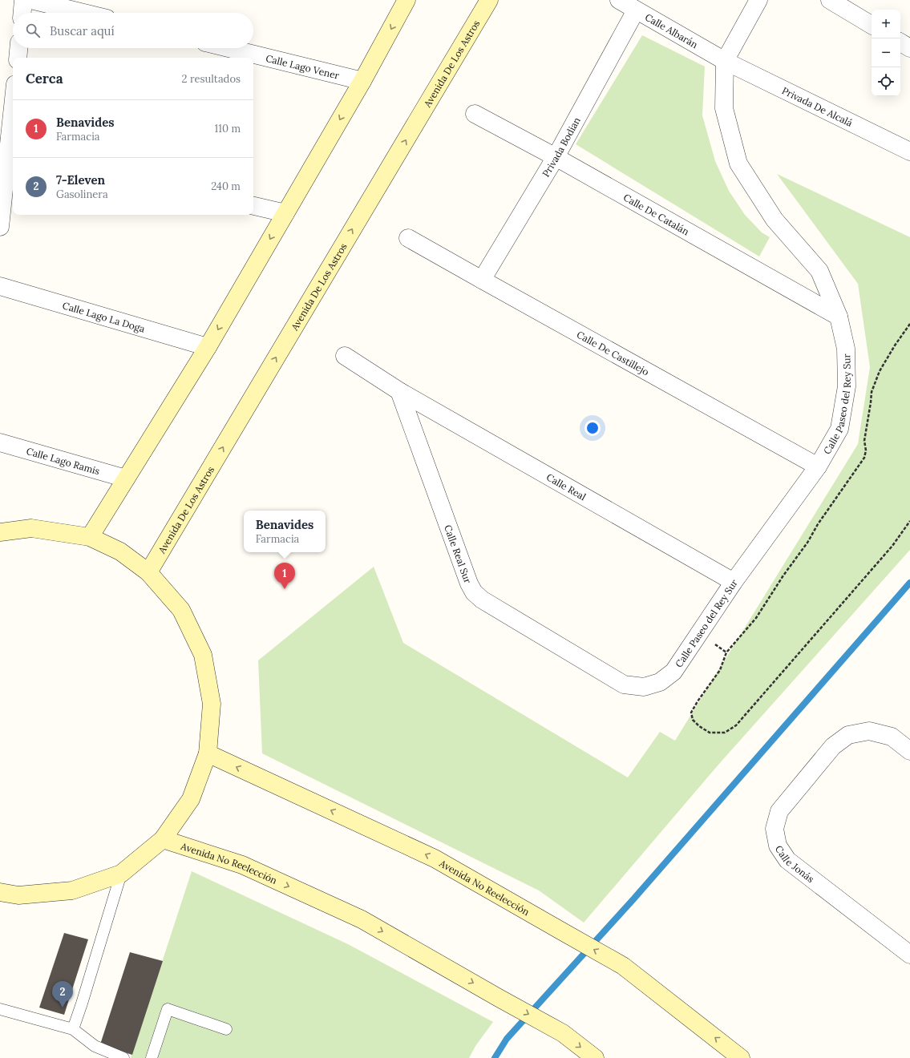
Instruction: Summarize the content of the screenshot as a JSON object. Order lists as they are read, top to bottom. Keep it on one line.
{"streets":{"main road":["Avenida De Los Astros","Avenida No Reelección"],"street":["Calle Albarán","Calle Lago Vener","Privada De Alcalá","Privada Bodian","Calle De Catalán","Calle Lago La Doga","Calle De Castillejo","Calle Paseo del Rey Sur","Calle Lago Ramis","Calle Real","Calle Real Sur","Calle Jonás"]},"crossings":[["Calle Albarán","Privada De Alcalá"],["Calle Albarán","Privada Bodian"],["Calle Albarán","Calle Paseo del Rey Sur"],["Privada De Alcalá","Calle Paseo del Rey Sur"],["Privada Bodian","Calle De Catalán"],["Privada Bodian","Calle De Castillejo"],["Calle De Catalán","Calle Paseo del Rey Sur"],["Calle De Castillejo","Calle Paseo del Rey Sur"],["Calle Paseo del Rey Sur","Calle Real"],["Calle Paseo del Rey Sur","Calle Real Sur"],["Calle Real","Calle Real Sur"]],"page":{"map_buttons":["+","−"],"search":"Buscar aquí","heading":["Cerca","2 resultados"],"list":[{"mark":"1","name":"Benavides","note":"Farmacia","value":"110 m"},{"mark":"2","name":"7-Eleven","note":"Gasolinera","value":"240 m"}],"popup":["Benavides","Farmacia"],"pins":["1","2"]}}
